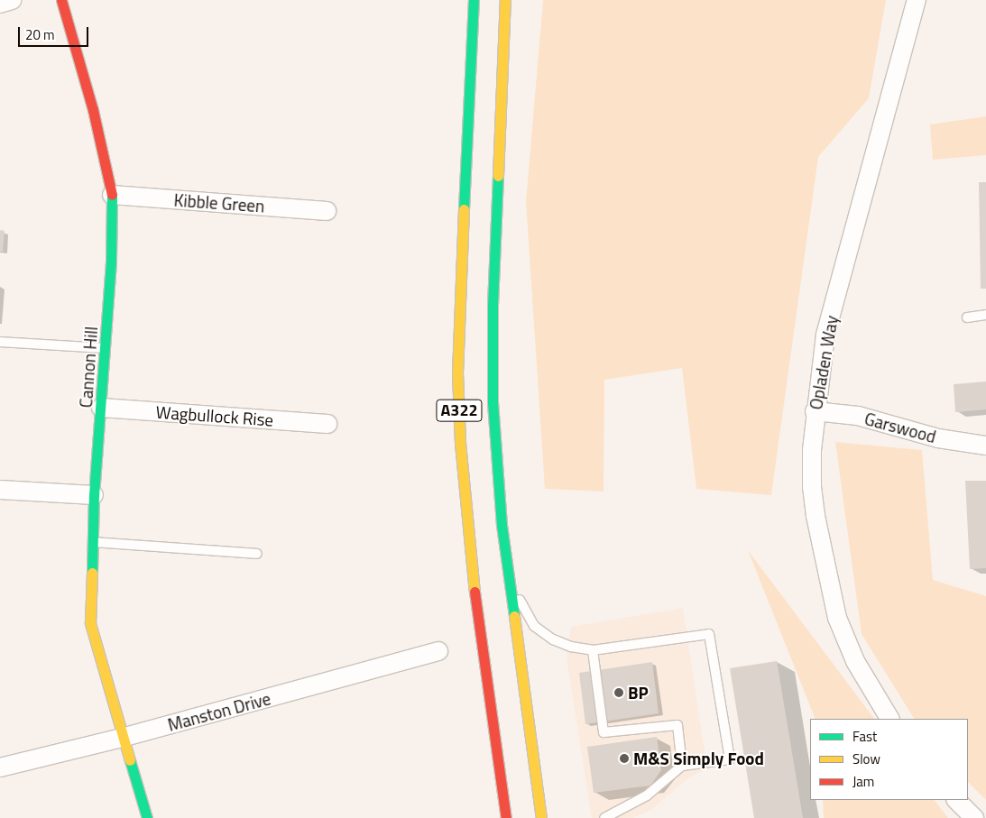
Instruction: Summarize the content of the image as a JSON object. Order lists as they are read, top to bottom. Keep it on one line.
{"streets":{"main road":["Cannon Hill","A322"],"street":["Kibble Green","Opladen Way","Wagbullock Rise","Garswood","Manston Drive"]},"crossings":[["Kibble Green","Cannon Hill"],["Opladen Way","Garswood"],["Cannon Hill","Wagbullock Rise"],["Cannon Hill","Manston Drive"]],"places":["BP","M&S Simply Food"],"legend":["Fast","Slow","Jam"],"scale_bar":"20 m"}
